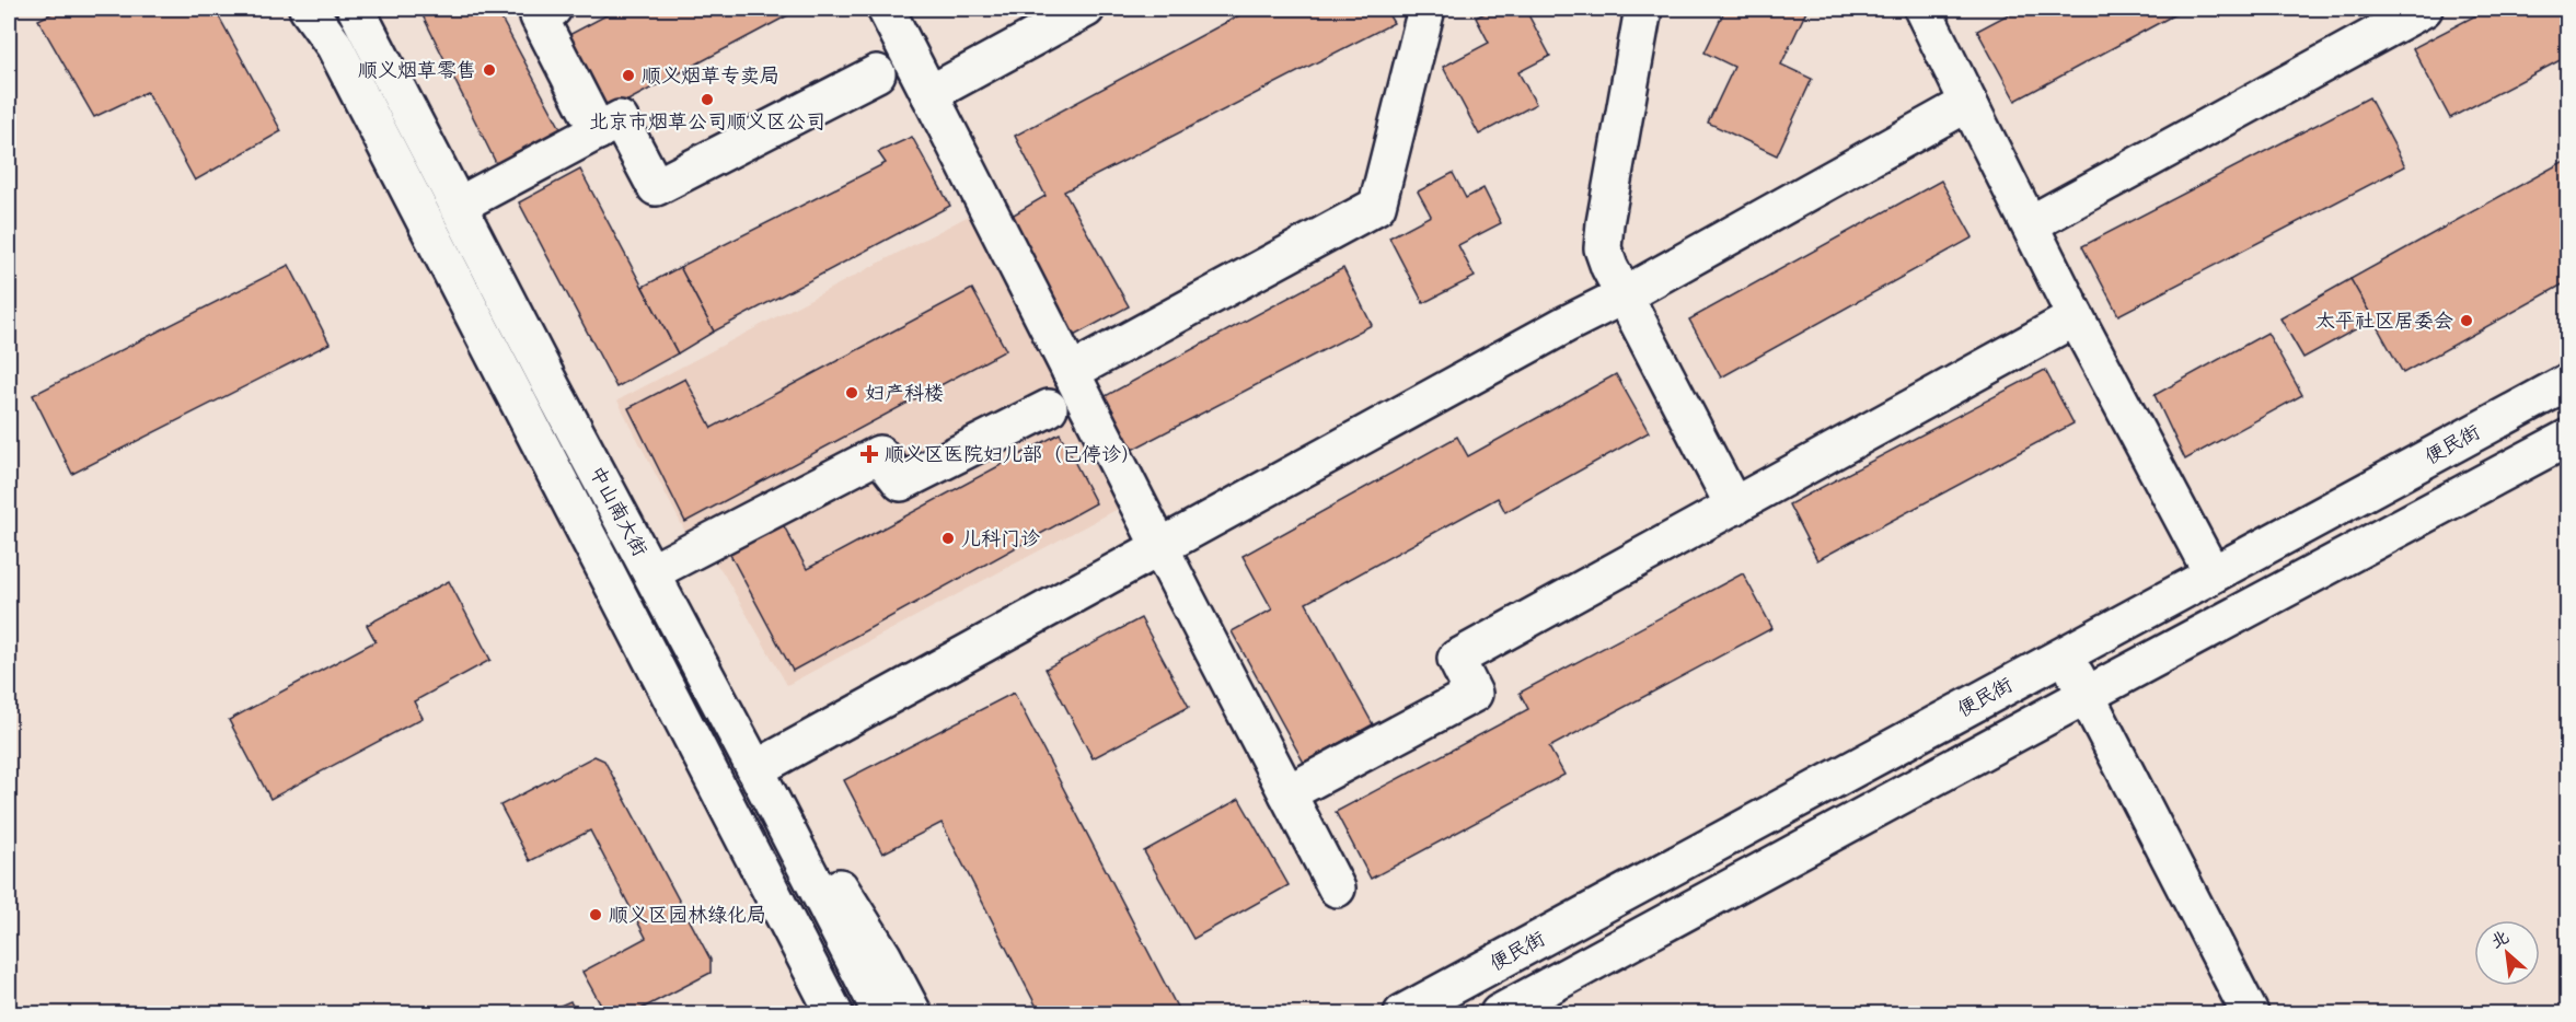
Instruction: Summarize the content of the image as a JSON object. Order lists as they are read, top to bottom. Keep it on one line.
{"streets":{"street":["便民街","中山南大街"]},"places":{"other":["顺义烟草零售","顺义烟草专卖局","北京市烟草公司顺义区公司","太平社区居委会","妇产科楼","儿科门诊","顺义区园林绿化局"],"health":["顺义区医院妇儿部（已停诊）"]},"north":"top left"}
